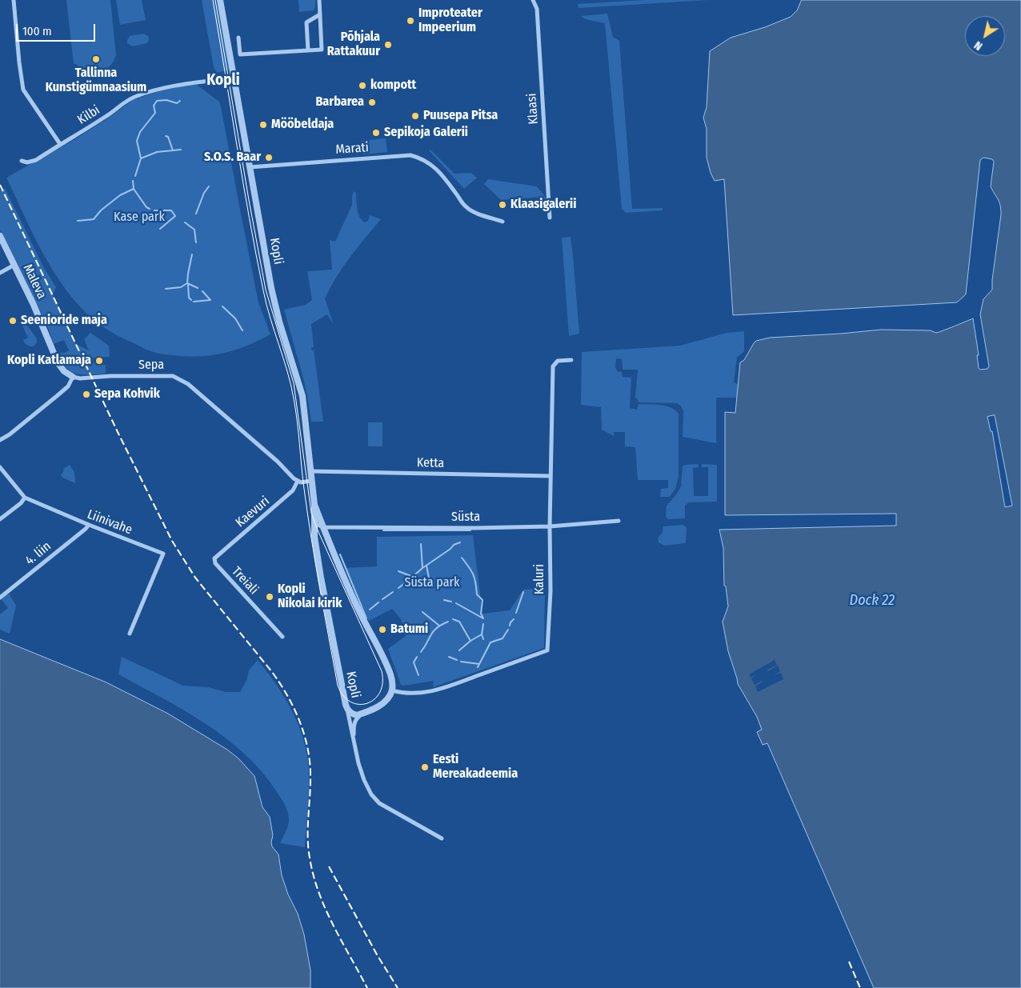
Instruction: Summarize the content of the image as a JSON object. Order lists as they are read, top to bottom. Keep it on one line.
{"streets":{"street":["Klaasi","Kilbi","Marati","Kopli","Maleva","Sepa","Ketta","Kaevuri","Süsta","Liinivahe","4. liin","Kaluri","Treiali"]},"crossings":[["Marati","Kopli"],["Kopli","Ketta"],["Kopli","Süsta"],["Kopli","Kaluri"],["Maleva","Sepa"],["Sepa","Kaevuri"],["Ketta","Kaluri"],["Kaevuri","Treiali"],["Süsta","Kaluri"],["Liinivahe","4. liin"]],"districts":["Kopli"],"water":["Dock 22"],"parks":["Kase park","Süsta park"],"places":["Improteater Impeerium","Põhjala Rattakuur","Tallinna Kunstigümnaasium","kompott","Barbarea","Puusepa Pitsa","Mööbeldaja","Sepikoja Galerii","S.O.S. Baar","Klaasigalerii","Seenioride maja","Kopli Katlamaja","Sepa Kohvik","Kopli Nikolai kirik","Batumi","Eesti Mereakadeemia"],"scale_bar":"100 m","north":"bottom left"}
